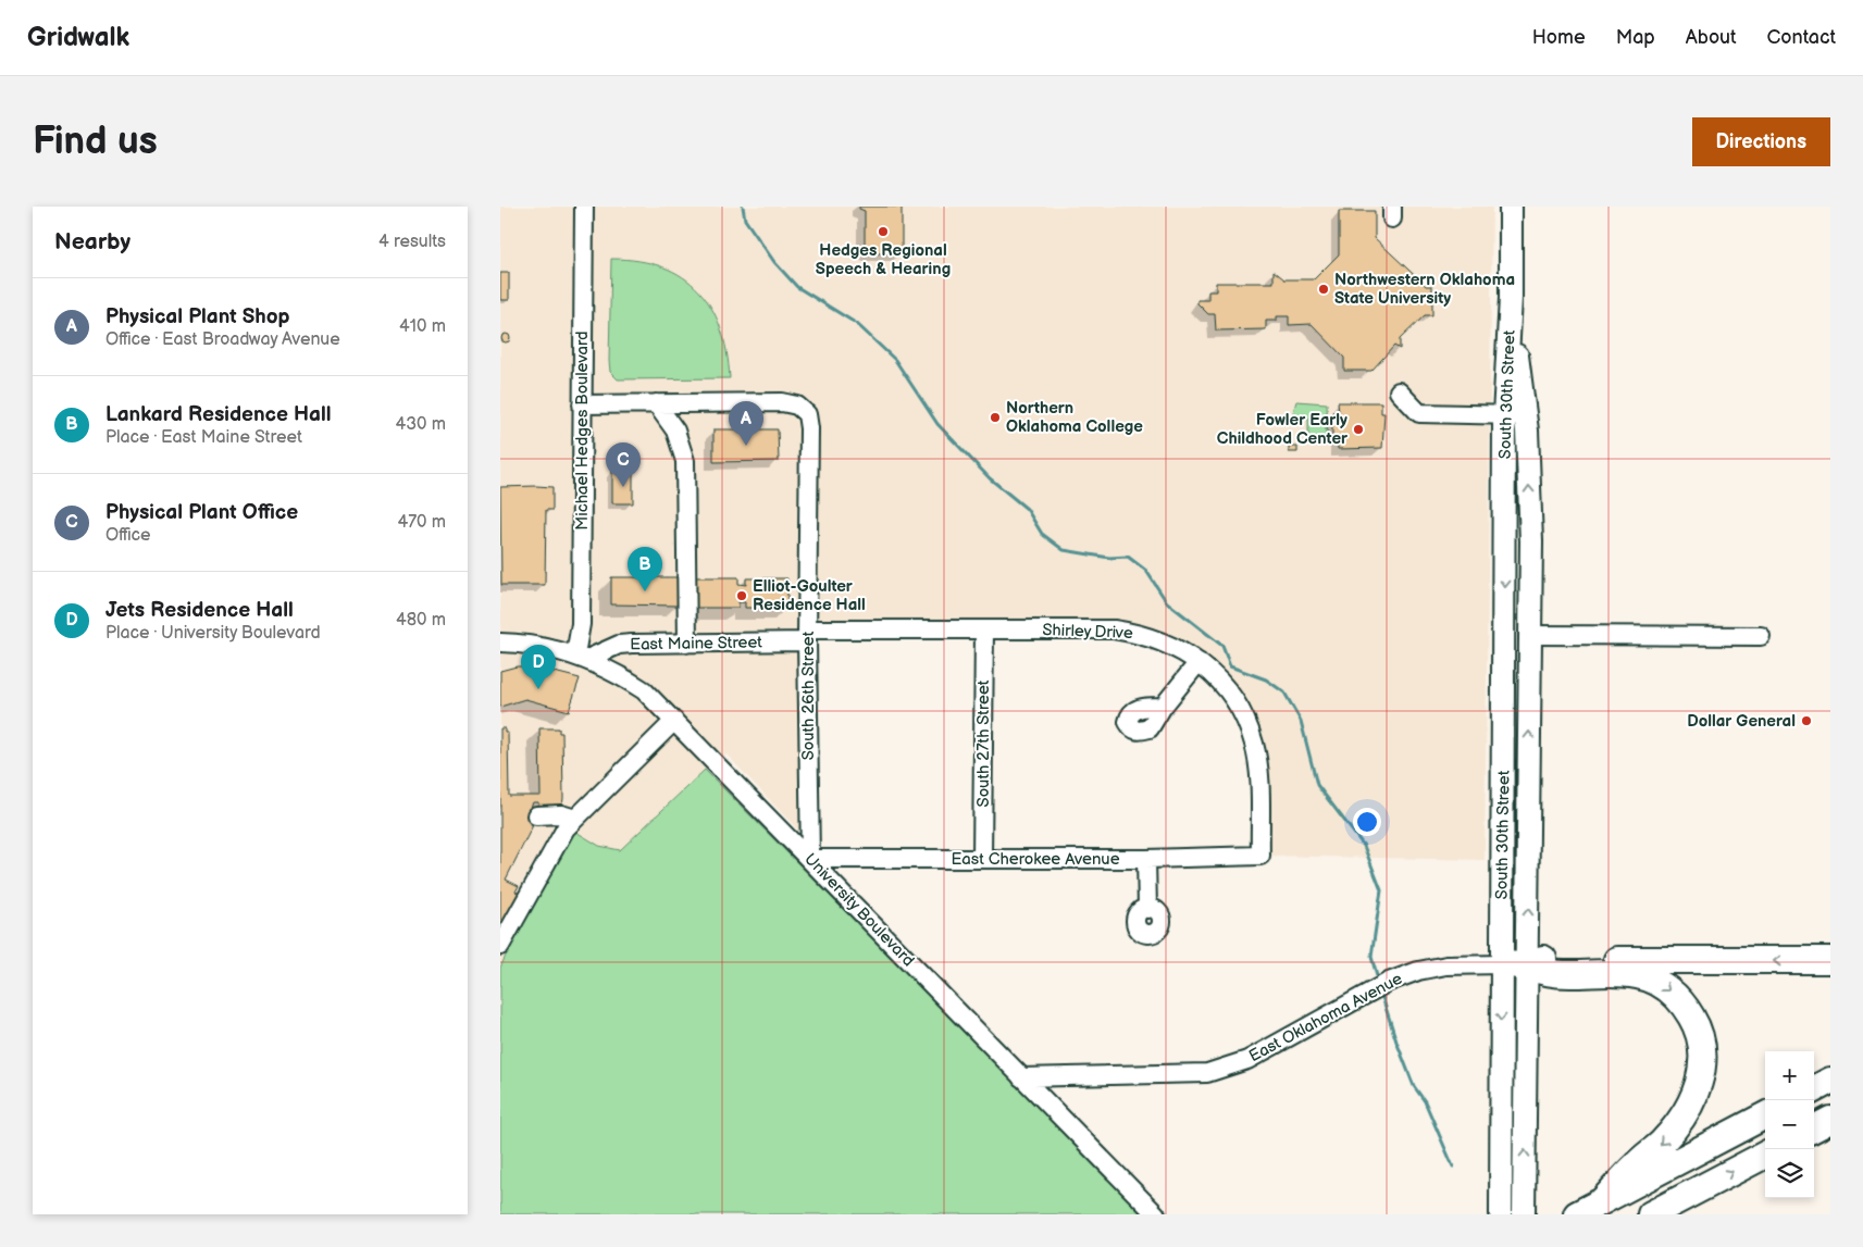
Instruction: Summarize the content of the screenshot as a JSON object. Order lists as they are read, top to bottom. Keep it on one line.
{"streets":{"main road":["South 30th Street"],"street":["Michael Hedges Boulevard","Shirley Drive","East Maine Street","South 26th Street","South 27th Street","East Cherokee Avenue","University Boulevard","East Oklahoma Avenue"]},"crossings":[["South 30th Street","East Oklahoma Avenue"],["Michael Hedges Boulevard","East Maine Street"],["Michael Hedges Boulevard","University Boulevard"],["Shirley Drive","East Maine Street"],["Shirley Drive","South 27th Street"],["Shirley Drive","East Cherokee Avenue"],["East Maine Street","South 26th Street"],["East Maine Street","South 27th Street"],["East Maine Street","University Boulevard"],["South 26th Street","East Cherokee Avenue"],["South 26th Street","University Boulevard"],["South 27th Street","East Cherokee Avenue"],["East Cherokee Avenue","University Boulevard"],["University Boulevard","East Oklahoma Avenue"]],"places":["Hedges Regional Speech & Hearing","Northwestern Oklahoma State University","Northern Oklahoma College","Fowler Early Childhood Center","Elliot-Goulter Residence Hall","Dollar General"],"page":{"header":"Gridwalk","nav":["Home","Map","About","Contact"],"buttons":"Directions","title":"Find us","heading":["Nearby","4 results"],"list":[{"mark":"A","name":"Physical Plant Shop","note":"Office · East Broadway Avenue","value":"410 m"},{"mark":"B","name":"Lankard Residence Hall","note":"Place · East Maine Street","value":"430 m"},{"mark":"C","name":"Physical Plant Office","note":"Office","value":"470 m"},{"mark":"D","name":"Jets Residence Hall","note":"Place · University Boulevard","value":"480 m"}],"pins":["A","C","B","D"],"map_buttons":["+","−"]}}
